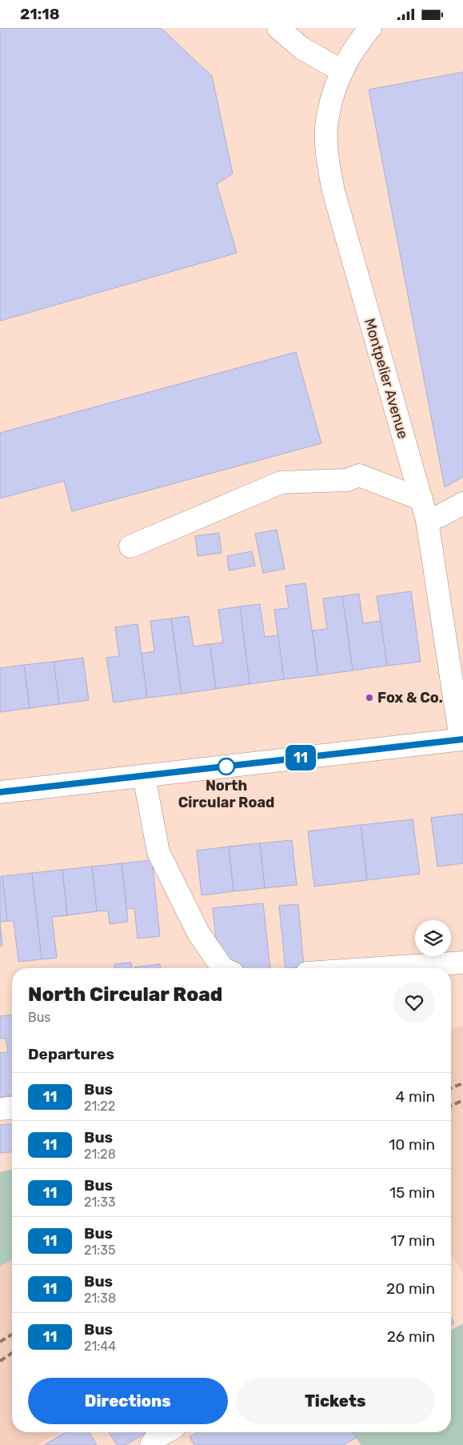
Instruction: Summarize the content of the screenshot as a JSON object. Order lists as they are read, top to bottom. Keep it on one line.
{"streets":{"street":["Montpelier Avenue"]},"places":["Fox & Co.","North Circular Road"],"lines":["bus line 11"],"page":{"status":"21:18","on_map":"11","heading":[["North Circular Road","Bus"],"Departures"],"list":[{"mark":"11","name":"Bus","note":"21:22","value":"4 min"},{"mark":"11","name":"Bus","note":"21:28","value":"10 min"},{"mark":"11","name":"Bus","note":"21:33","value":"15 min"},{"mark":"11","name":"Bus","note":"21:35","value":"17 min"},{"mark":"11","name":"Bus","note":"21:38","value":"20 min"},{"mark":"11","name":"Bus","note":"21:44","value":"26 min"}],"buttons":["Directions","Tickets"]}}
